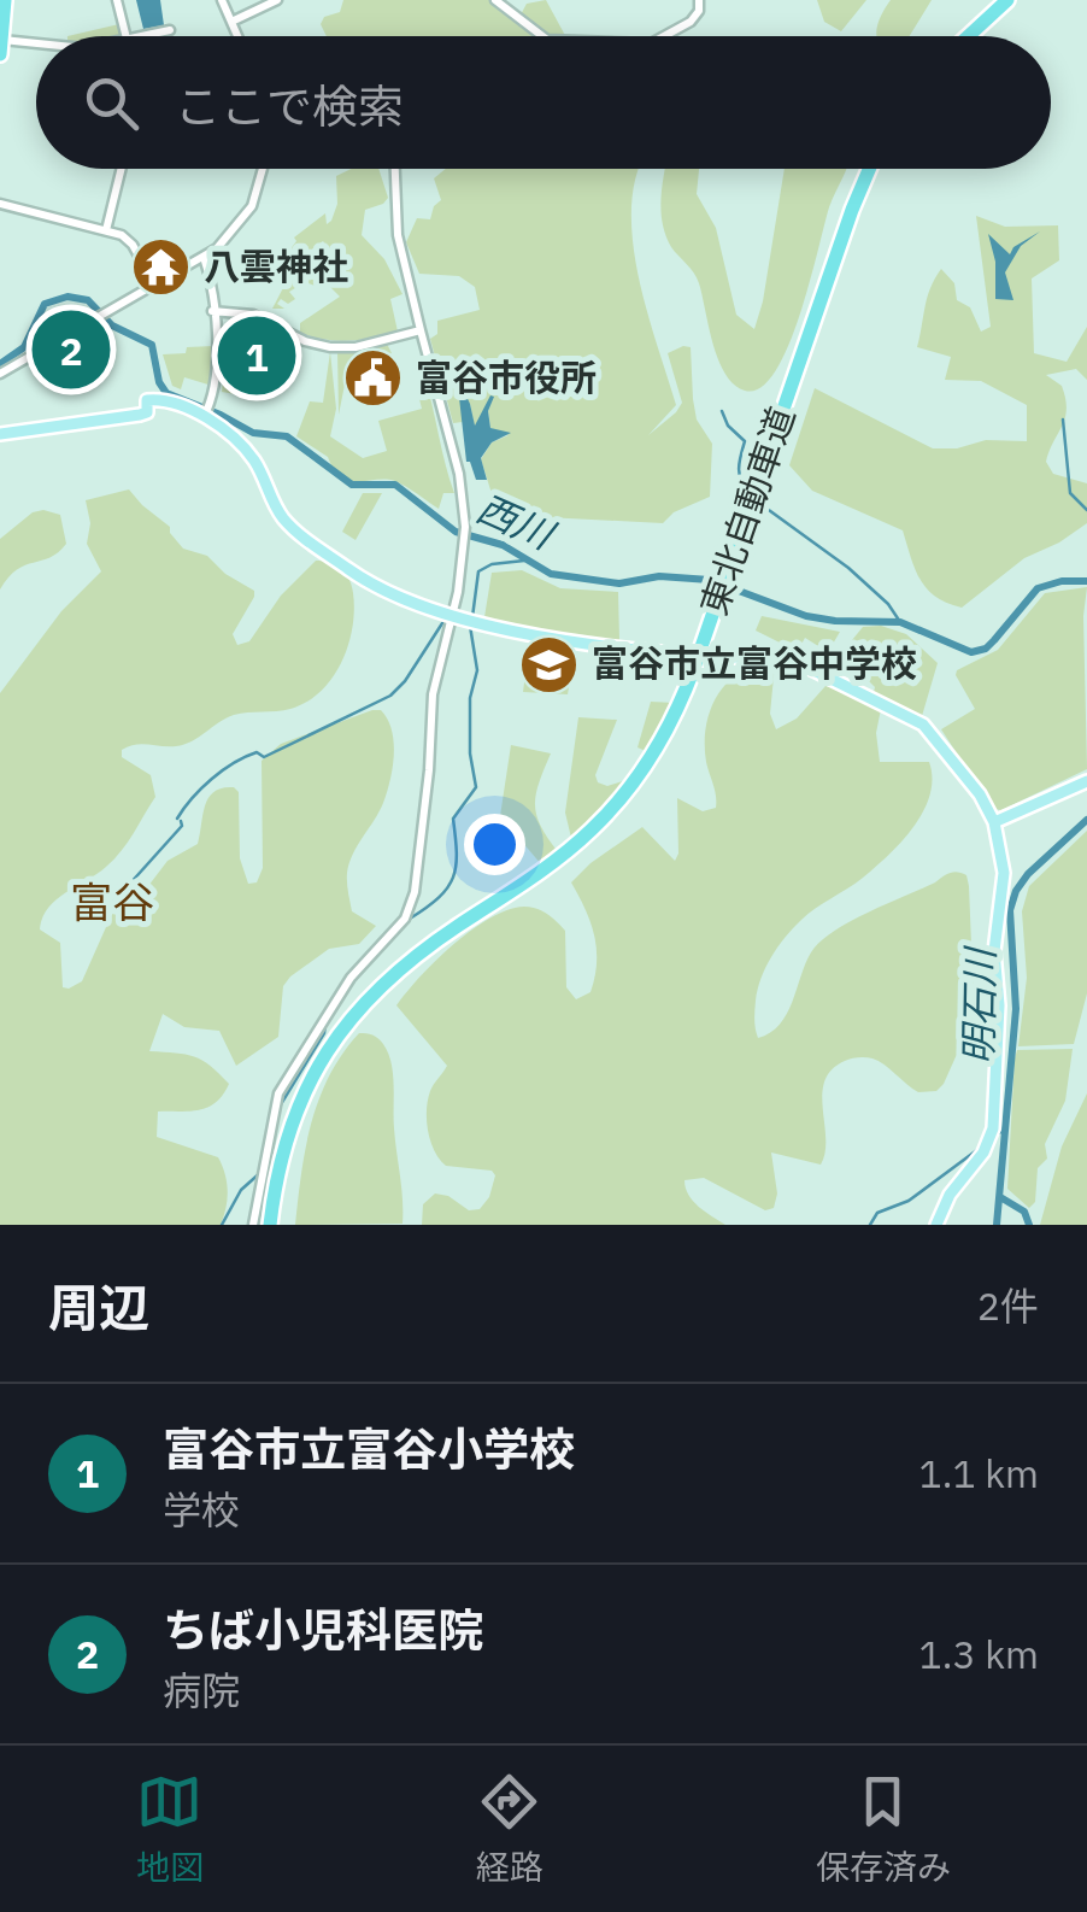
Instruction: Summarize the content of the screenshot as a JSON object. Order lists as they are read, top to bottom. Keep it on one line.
{"streets":{"highway":["東北自動車道"]},"districts":["富谷"],"water":["西川","明石川"],"places":{"temple":["八雲神社"],"public building":["富谷市役所"],"school or university":["富谷市立富谷中学校"]},"page":{"search":"ここで検索","pins":["2","1"],"heading":["周辺","2件"],"list":[{"mark":"1","name":"富谷市立富谷小学校","note":"学校","value":"1.1 km"},{"mark":"2","name":"ちば小児科医院","note":"病院","value":"1.3 km"}],"nav":["地図","経路","保存済み"]}}
